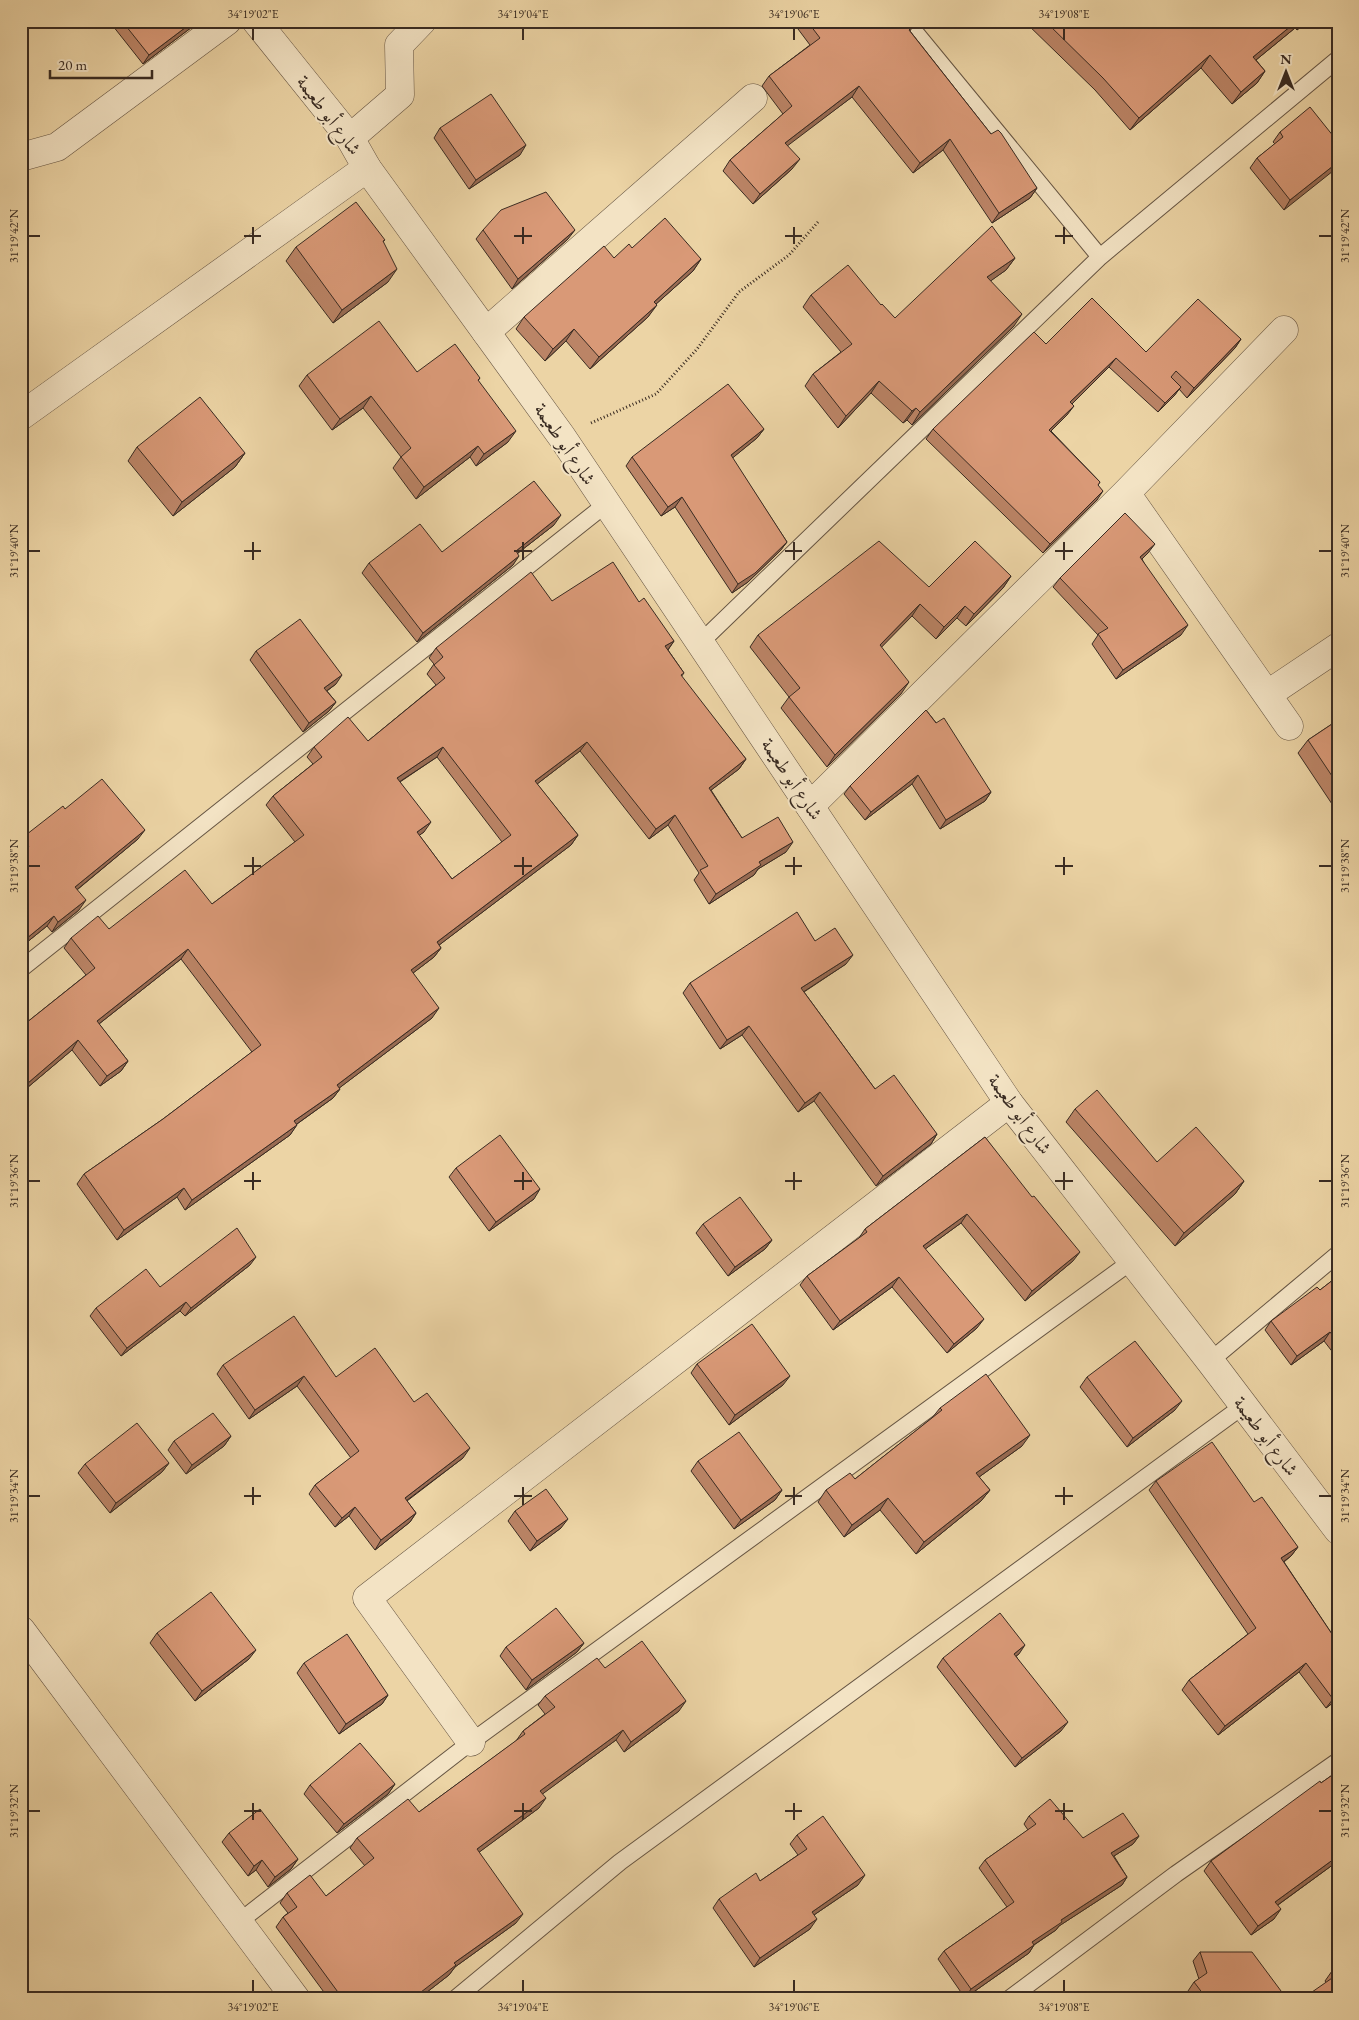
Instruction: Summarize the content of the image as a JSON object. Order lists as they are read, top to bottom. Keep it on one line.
{"streets":{"street":["شارع أبو طعيمة"]},"scale_bar":"20 m","north":"top","coordinates":["34°19'02\"E","34°19'04\"E","34°19'06\"E","34°19'08\"E","31°19'42\"N","31°19'40\"N","31°19'38\"N","31°19'36\"N","31°19'34\"N","31°19'32\"N"]}
